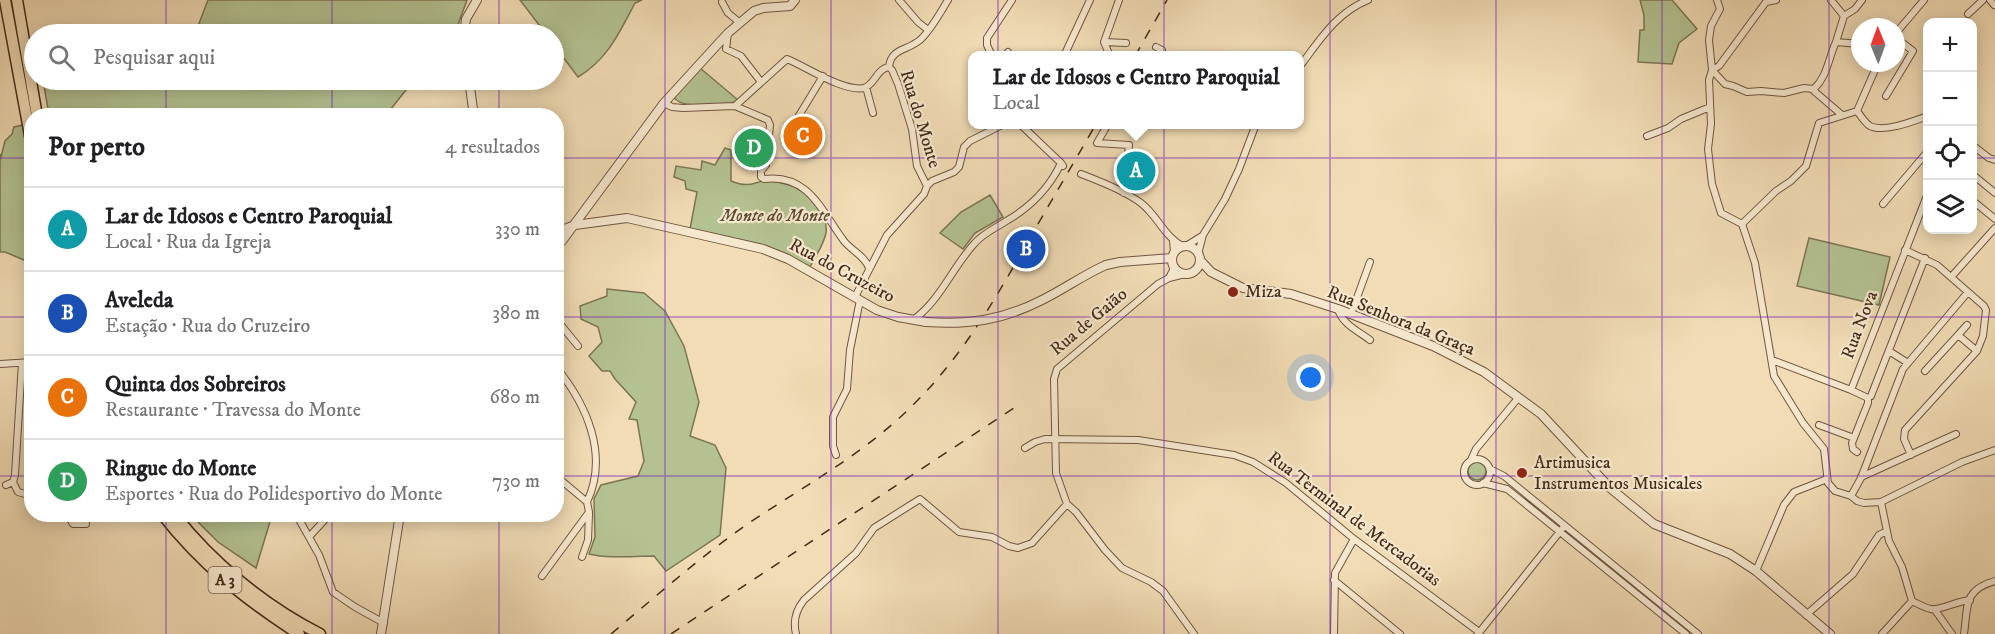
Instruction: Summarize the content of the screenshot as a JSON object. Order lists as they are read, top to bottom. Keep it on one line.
{"streets":{"highway":["A 3"],"street":["Rua do Monte","Rua do Cruzeiro","Rua Senhora da Graça","Rua de Gaião","Rua Nova","Rua Terminal de Mercadorias"]},"crossings":[["Rua Senhora da Graça","Rua de Gaião"],["Rua de Gaião","Rua Terminal de Mercadorias"]],"parks":["Monte do Monte"],"places":["Miza","Artimusica Instrumentos Musicales"],"north":"top","page":{"map_buttons":["+","−"],"search":"Pesquisar aqui","popup":["Lar de Idosos e Centro Paroquial","Local"],"heading":["Por perto","4 resultados"],"pins":["C","D","A","B"],"list":[{"mark":"A","name":"Lar de Idosos e Centro Paroquial","note":"Local · Rua da Igreja","value":"330 m"},{"mark":"B","name":"Aveleda","note":"Estação · Rua do Cruzeiro","value":"380 m"},{"mark":"C","name":"Quinta dos Sobreiros","note":"Restaurante · Travessa do Monte","value":"680 m"},{"mark":"D","name":"Ringue do Monte","note":"Esportes · Rua do Polidesportivo do Monte","value":"730 m"}]}}
